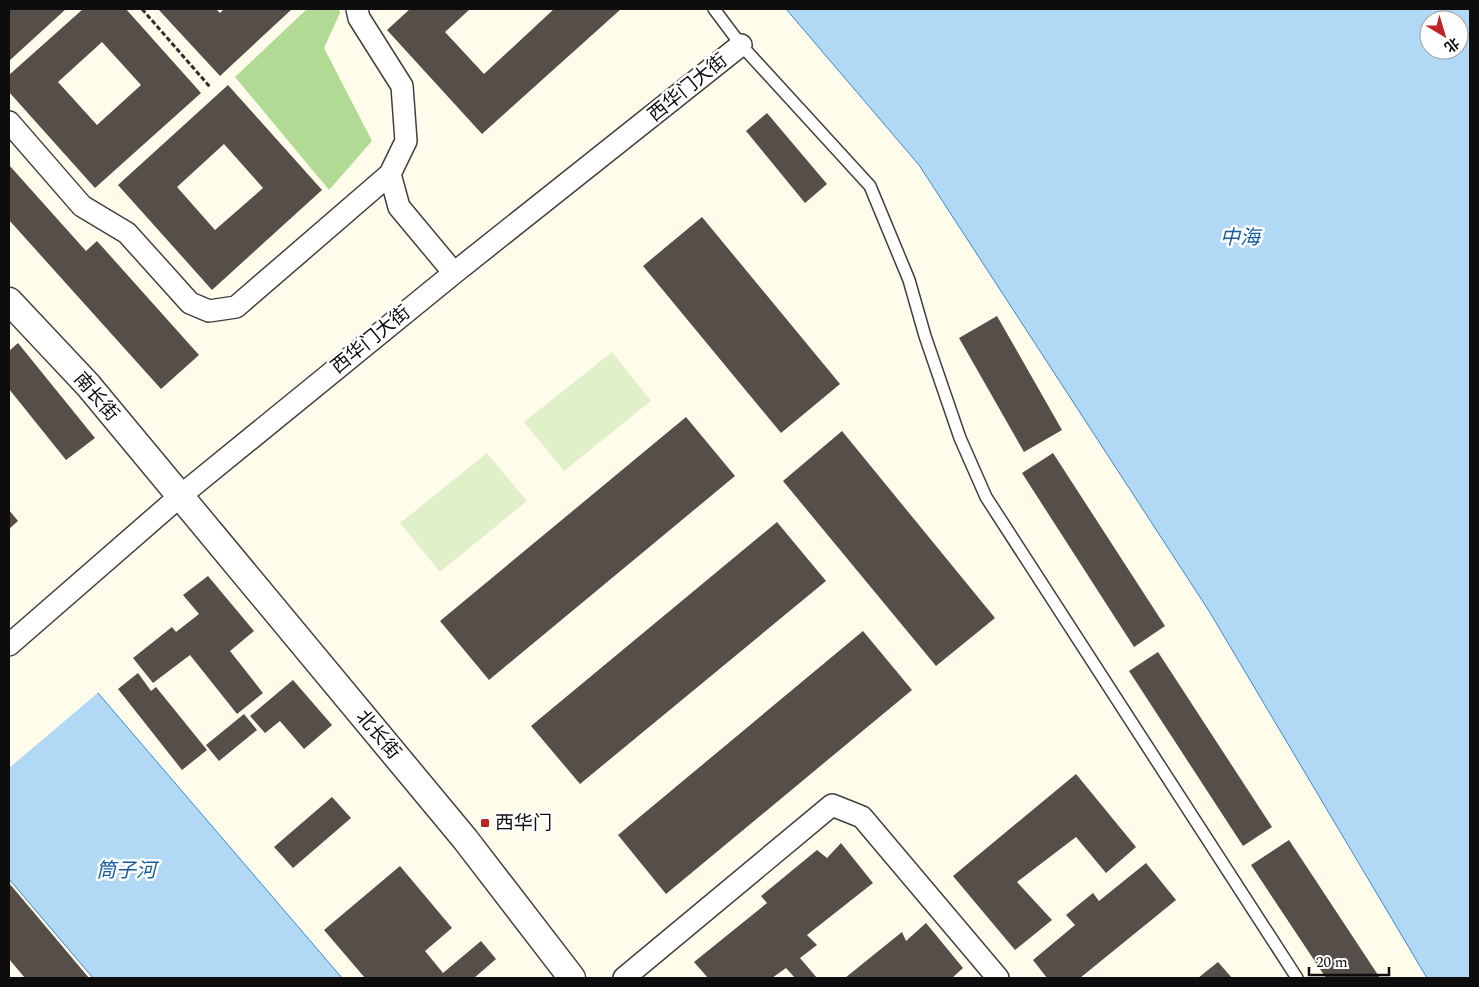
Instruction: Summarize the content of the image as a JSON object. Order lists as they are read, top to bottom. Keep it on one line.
{"streets":{"street":["西华门大街","南长街","北长街"]},"crossings":[["西华门大街","南长街"],["西华门大街","北长街"],["南长街","北长街"]],"water":["中海","筒子河"],"places":{"transit":["西华门"]},"scale_bar":"20 m","north":"bottom right"}
